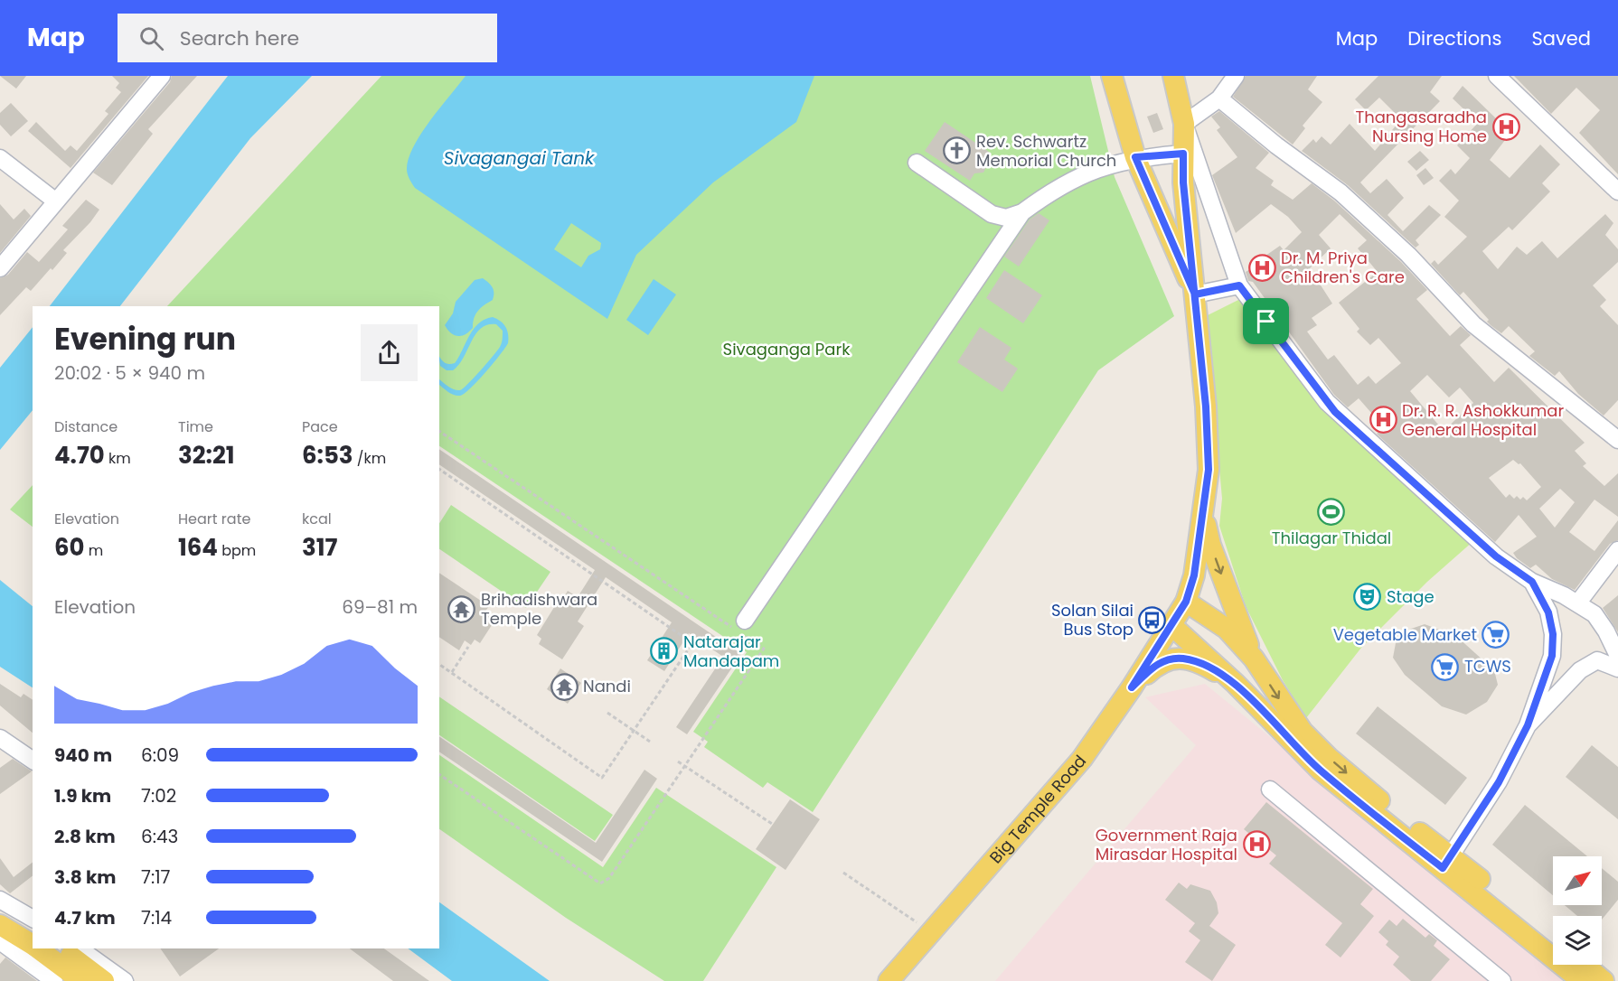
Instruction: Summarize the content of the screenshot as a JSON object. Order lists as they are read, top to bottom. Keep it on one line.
{"streets":{"main road":["Big Temple Road"]},"water":["Sivagangai Tank"],"parks":["Sivaganga Park"],"places":{"hospital":["Thangasaradha Nursing Home","Dr. M. Priya Children's Care","Dr. R. R. Ashokkumar General Hospital","Government Raja Mirasdar Hospital"],"church":["Rev. Schwartz Memorial Church"],"sports":["Thilagar Thidal"],"theatre":["Stage"],"temple":["Brihadishwara Temple","Nandi"],"bus stop":["Solan Silai Bus Stop"],"supermarket":["Vegetable Market","TCWS"],"building":["Natarajar Mandapam"]},"north":"top right","page":{"header":"Map","search":"Search here","nav":["Map","Directions","Saved"],"heading":["Evening run","20:02 · 5 × 940 m"],"stats":[["Distance","4.70 km"],["Time","32:21"],["Pace","6:53 /km"],["Elevation","60 m"],["Heart rate","164 bpm"],["kcal","317"]],"chart":["Elevation","69–81 m"],"list":[{"name":"940 m","note":"6:09"},{"name":"1.9 km","note":"7:02"},{"name":"2.8 km","note":"6:43"},{"name":"3.8 km","note":"7:17"},{"name":"4.7 km","note":"7:14"}]}}
